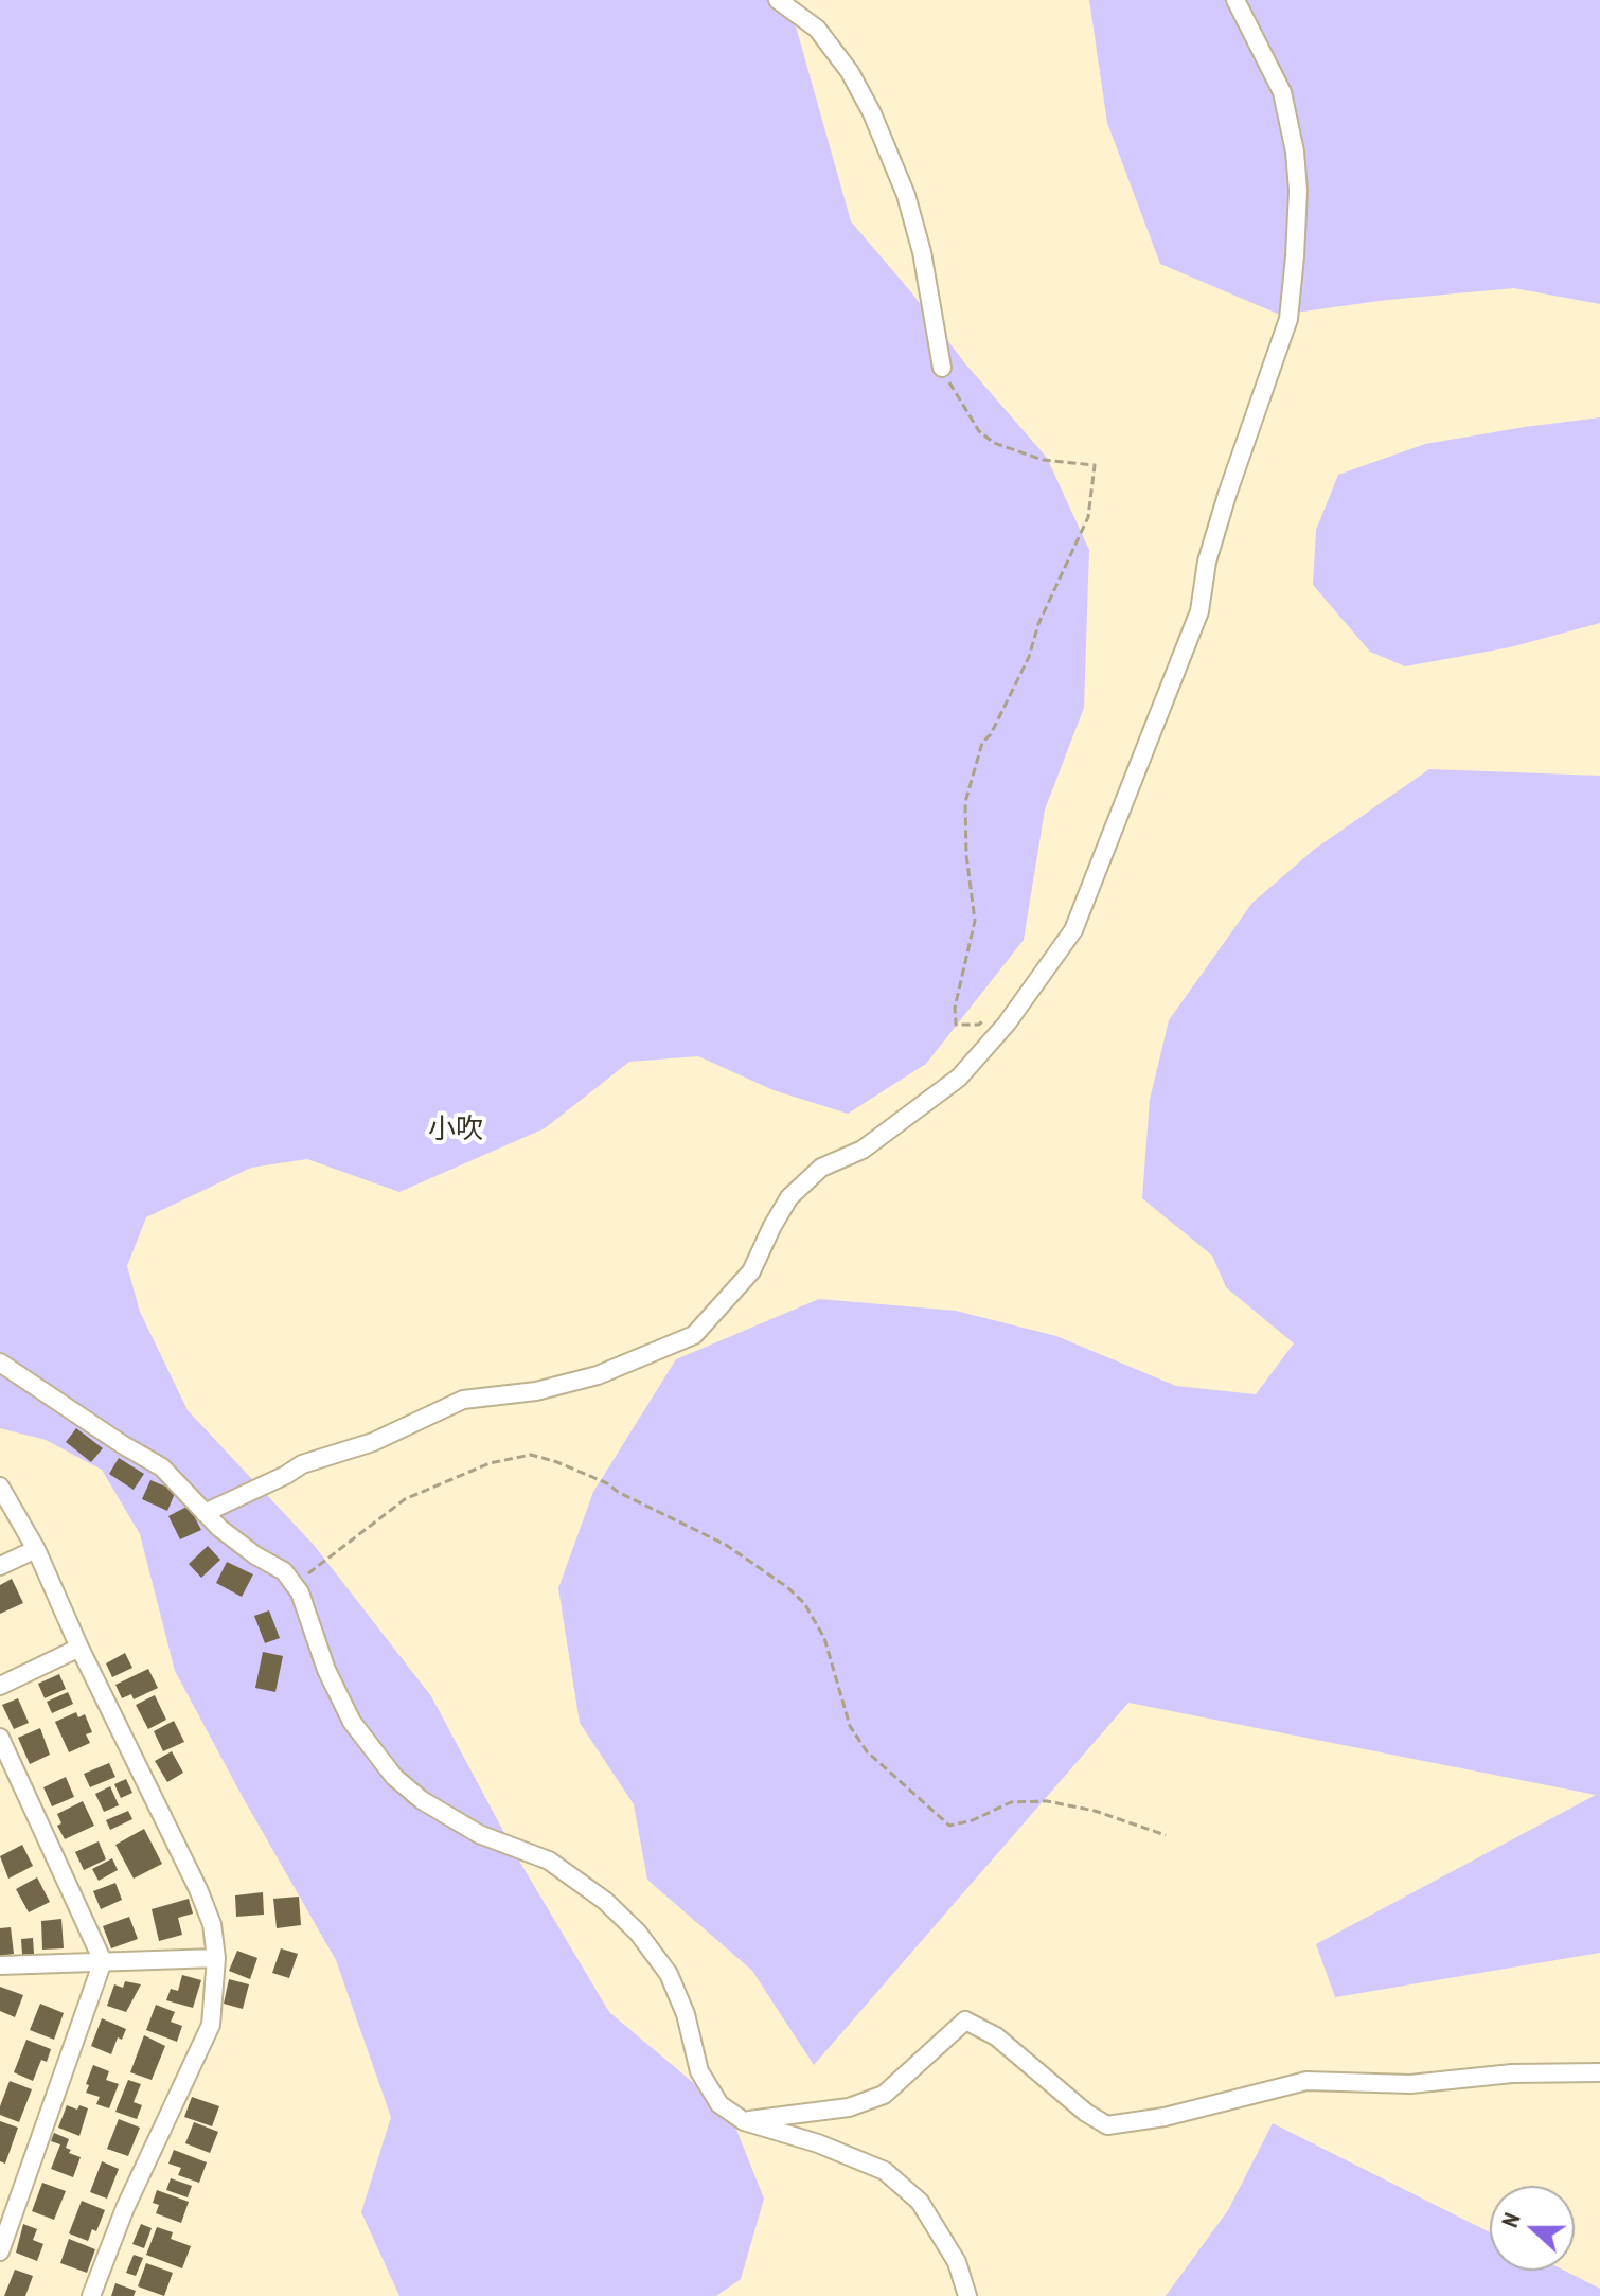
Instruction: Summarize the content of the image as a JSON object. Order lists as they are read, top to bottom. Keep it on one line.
{"districts":["小吹"],"north":"left"}
